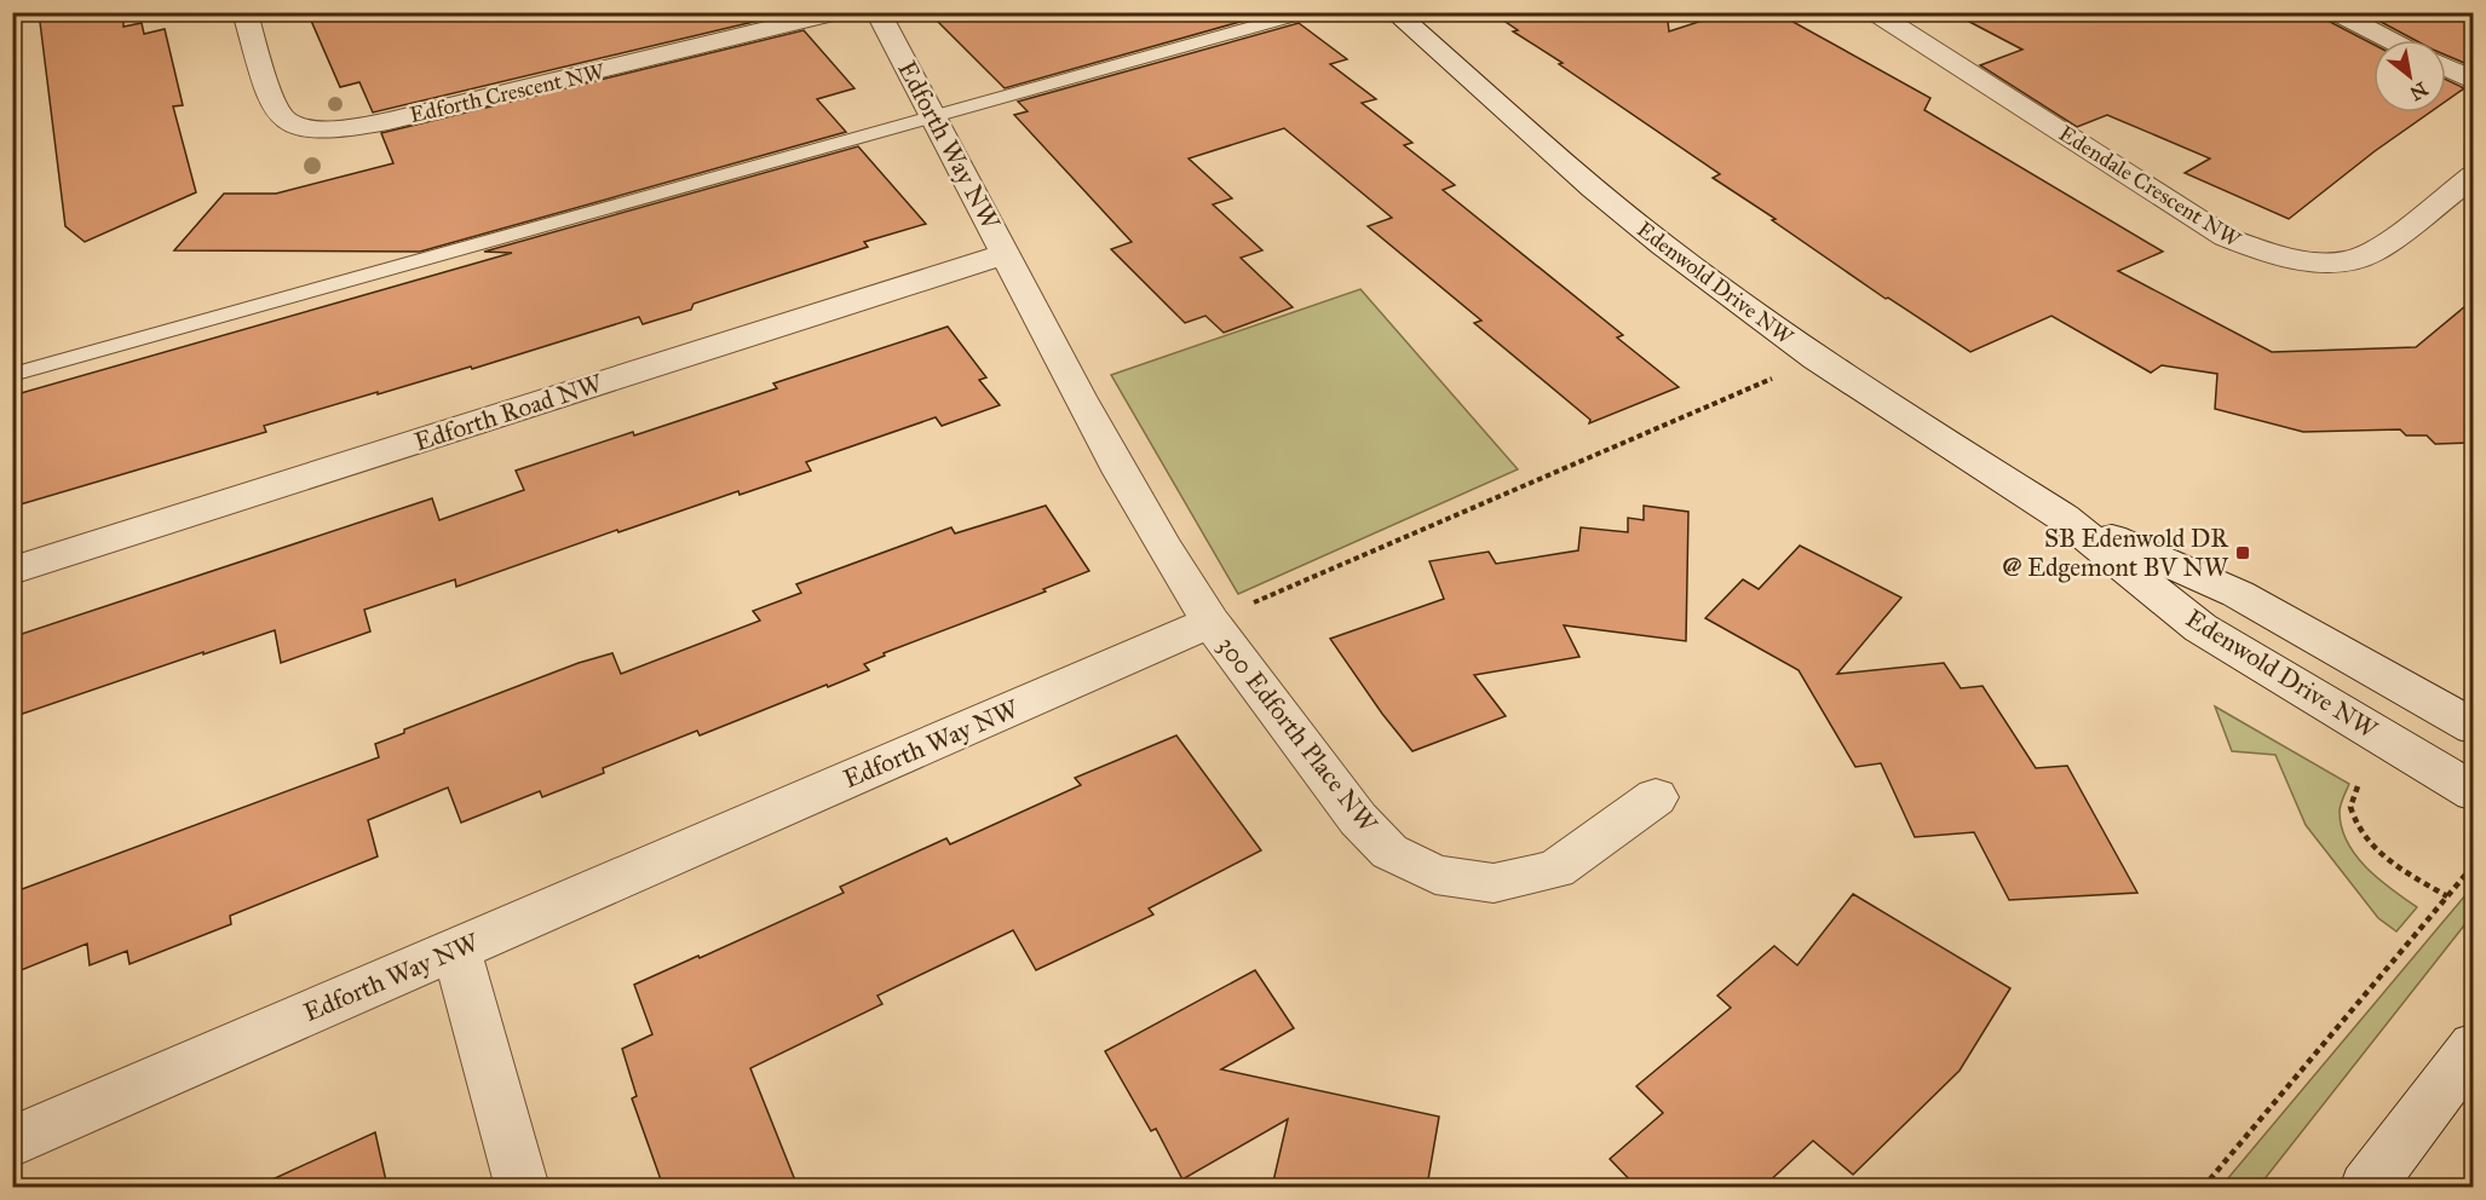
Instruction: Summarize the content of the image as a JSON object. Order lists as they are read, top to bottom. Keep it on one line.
{"streets":{"street":["Edforth Crescent NW","Edforth Way NW","Edendale Crescent NW","Edenwold Drive NW","Edforth Road NW","300 Edforth Place NW"]},"crossings":[["Edforth Way NW","Edforth Road NW"],["Edforth Way NW","300 Edforth Place NW"]],"places":{"transit":["SB Edenwold DR @ Edgemont BV NW"]},"north":"bottom right"}
